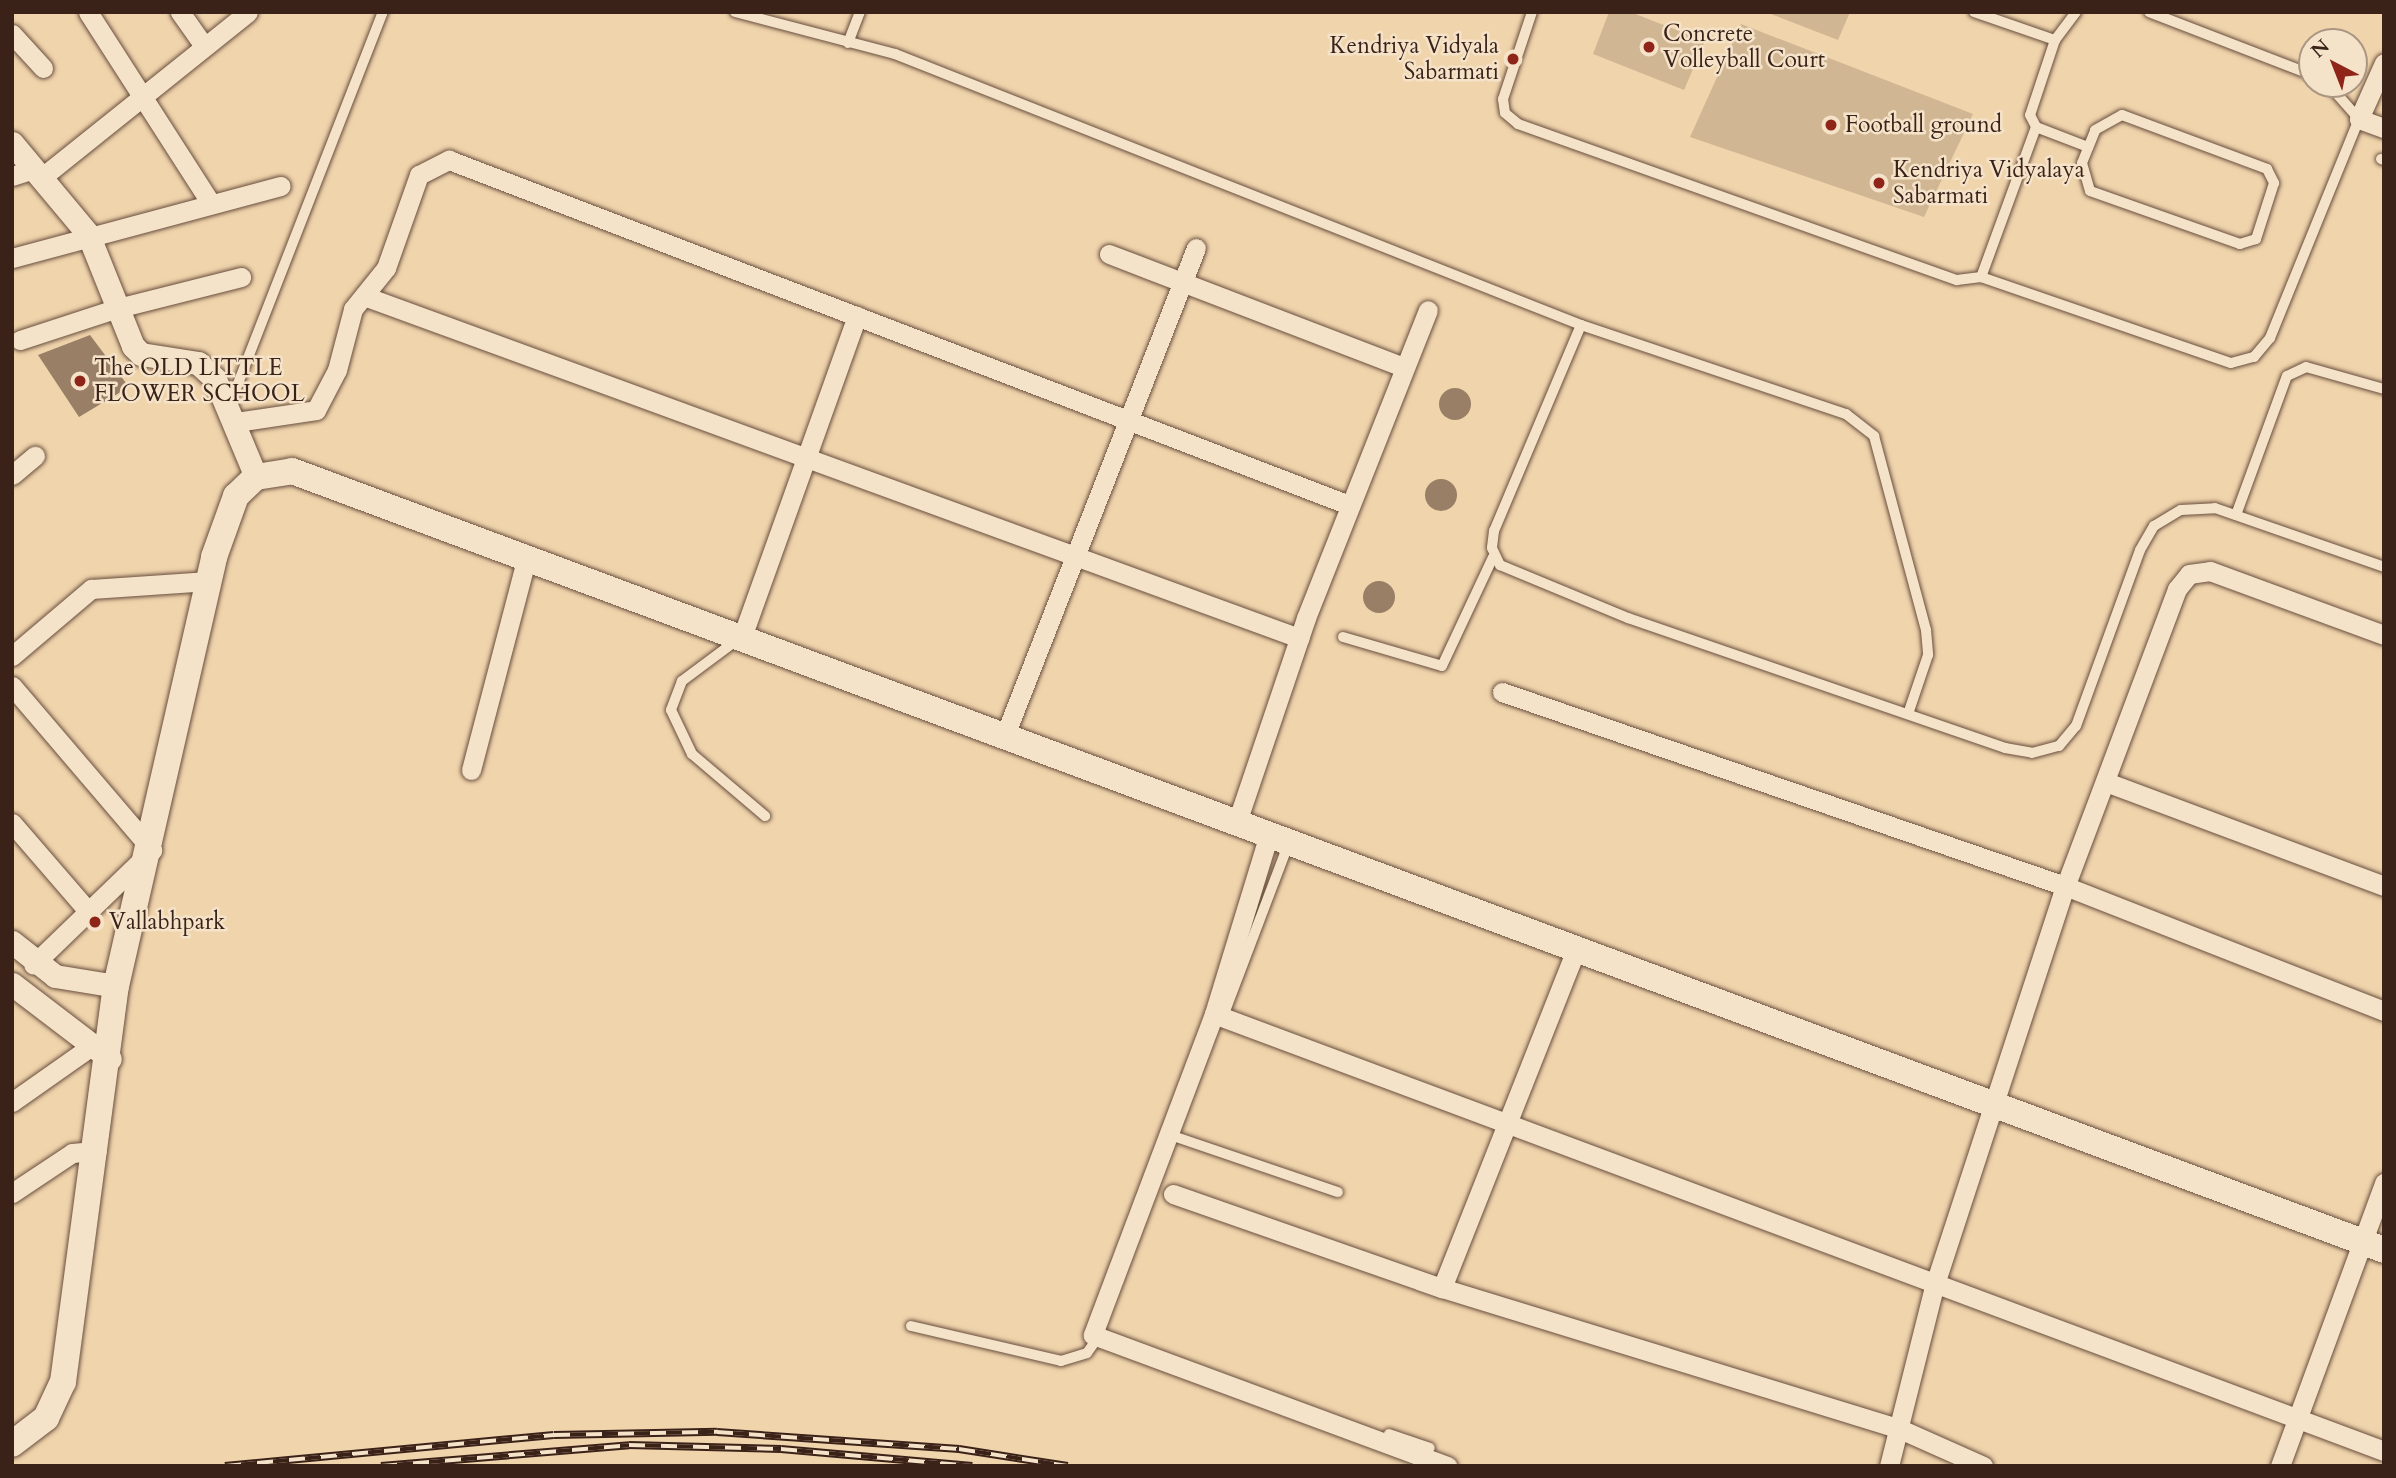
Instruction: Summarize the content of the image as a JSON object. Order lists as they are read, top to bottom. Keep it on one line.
{"places":["Concrete Volleyball Court","Kendriya Vidyala Sabarmati","Football ground","Kendriya Vidyalaya Sabarmati","The OLD LITTLE FLOWER SCHOOL","Vallabhpark"],"north":"top left"}
